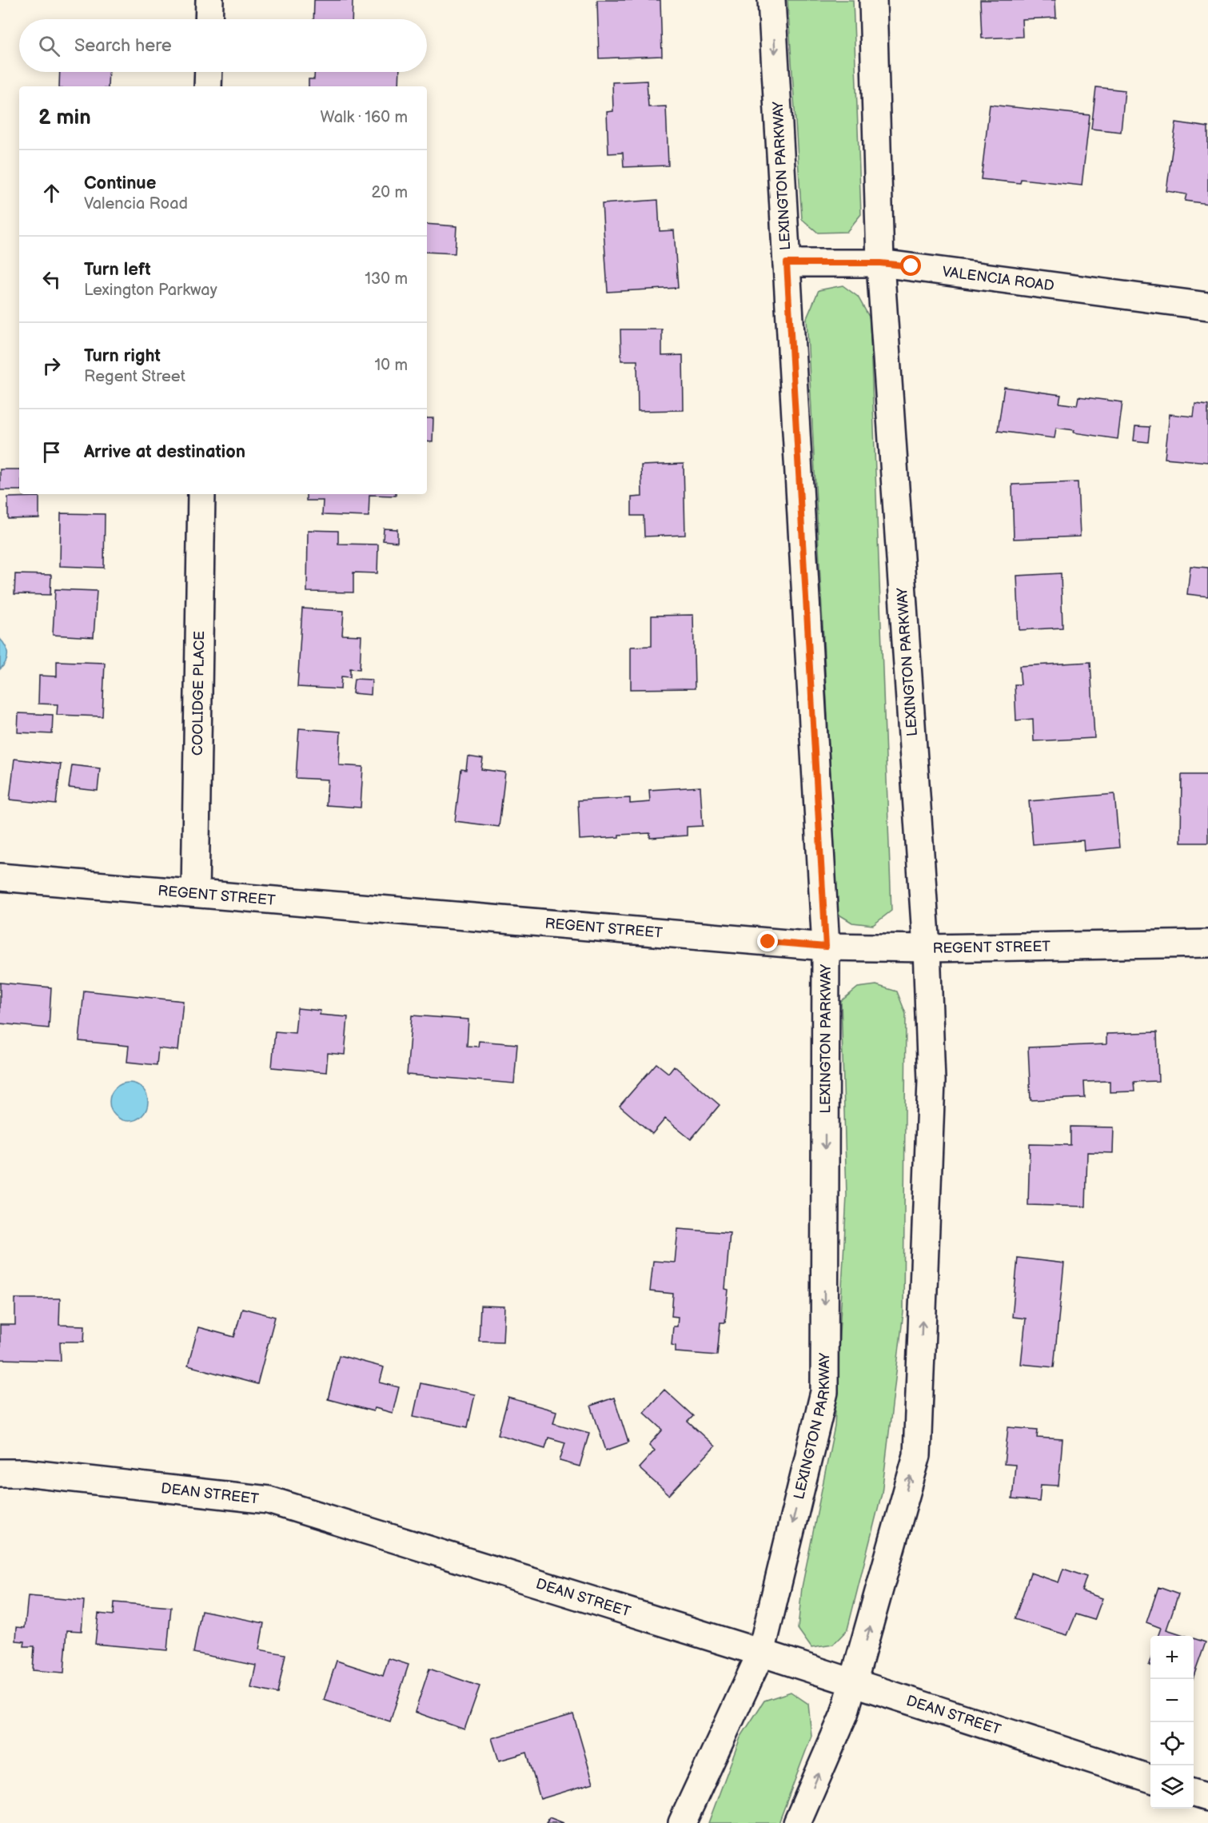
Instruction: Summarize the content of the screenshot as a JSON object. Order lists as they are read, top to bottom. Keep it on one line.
{"streets":{"street":["LEXINGTON PARKWAY","VALENCIA ROAD","COOLIDGE PLACE","REGENT STREET","DEAN STREET"]},"crossings":[["LEXINGTON PARKWAY","VALENCIA ROAD"],["LEXINGTON PARKWAY","REGENT STREET"],["LEXINGTON PARKWAY","DEAN STREET"],["COOLIDGE PLACE","REGENT STREET"]],"page":{"search":"Search here","heading":["2 min","Walk · 160 m"],"list":[["Continue","Valencia Road","20 m"],["Turn left","Lexington Parkway","130 m"],["Turn right","Regent Street","10 m"],"Arrive at destination"],"map_buttons":["+","−"]}}
